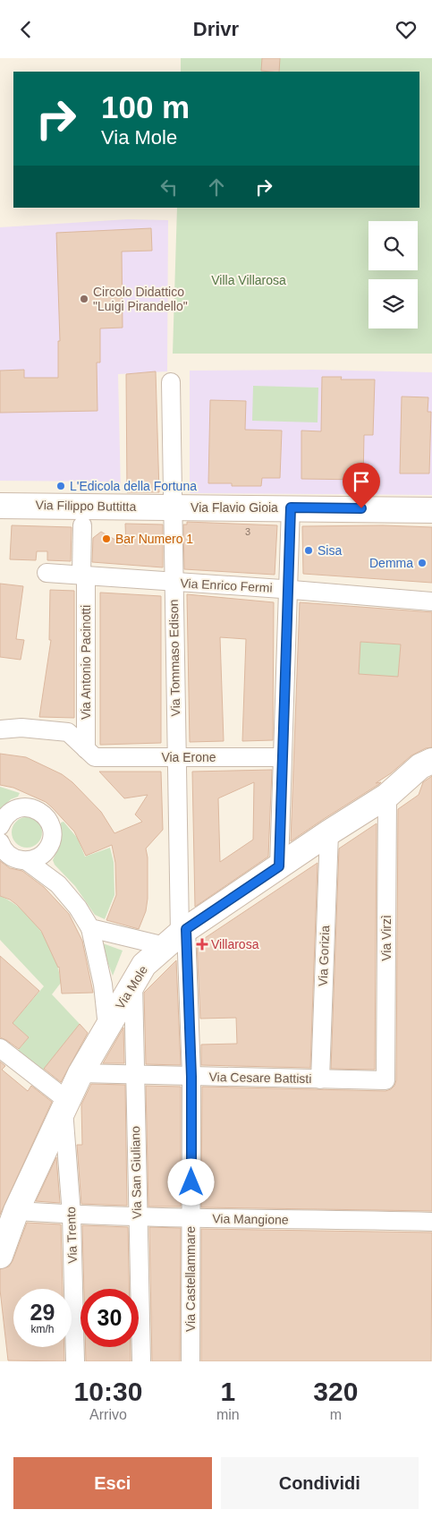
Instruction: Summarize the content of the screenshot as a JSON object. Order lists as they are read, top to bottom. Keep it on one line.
{"streets":{"street":["Via Filippo Buttitta","Via Flavio Gioia","Via Enrico Fermi","Via Tommaso Edison","Via Antonio Pacinotti","Via Erone","Via Virzì","Via Gorizia","Via Mole","Via Cesare Battisti","Via San Giuliano","Via Mangione","Via Trento","Via Castellammare"]},"crossings":[["Via Filippo Buttitta","Via Flavio Gioia"],["Via Filippo Buttitta","Via Tommaso Edison"],["Via Flavio Gioia","Via Tommaso Edison"],["Via Enrico Fermi","Via Tommaso Edison"],["Via Enrico Fermi","Via Antonio Pacinotti"],["Via Tommaso Edison","Via Erone"],["Via Tommaso Edison","Via Mole"],["Via Tommaso Edison","Via Castellammare"],["Via Antonio Pacinotti","Via Erone"],["Via Virzì","Via Mole"],["Via Virzì","Via Cesare Battisti"],["Via Gorizia","Via Mole"],["Via Gorizia","Via Cesare Battisti"],["Via Mole","Via Cesare Battisti"],["Via Mole","Via San Giuliano"],["Via Mole","Via Mangione"],["Via Mole","Via Trento"],["Via Mole","Via Castellammare"],["Via Cesare Battisti","Via San Giuliano"],["Via Cesare Battisti","Via Castellammare"],["Via San Giuliano","Via Mangione"],["Via Mangione","Via Trento"],["Via Mangione","Via Castellammare"]],"parks":["Villa Villarosa"],"places":{"other":["Circolo Didattico \"Luigi Pirandello\"","L'Edicola della Fortuna","Bar Numero 1","Sisa","Demma"],"health":["Villarosa"]},"house_numbers":["3"],"page":{"header":"Drivr","turn":["100 m","Via Mole"],"speed":"29 km/h","limit":"30","eta":["10:30","Arrivo","1","min","320","m"],"buttons":["Esci","Condividi"]}}
